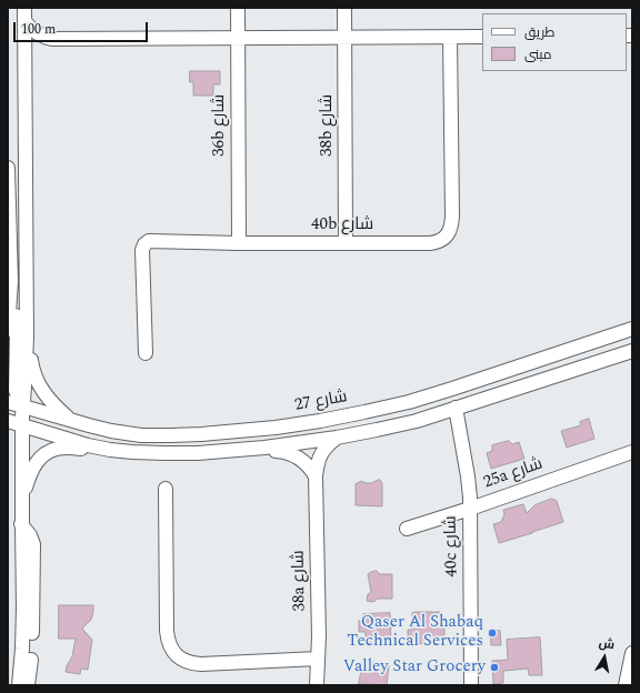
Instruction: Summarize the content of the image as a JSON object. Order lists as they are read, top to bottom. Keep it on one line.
{"streets":{"street":["36b شارع","38b شارع","40b شارع","شارع 27","25a شارع","40c شارع","38a شارع"]},"crossings":[["36b شارع","40b شارع"],["38b شارع","40b شارع"],["25a شارع","40c شارع"]],"places":["Qaser Al Shabaq Technical Services","Valley Star Grocery"],"legend":["طريق","مبنى"],"scale_bar":"100 m","north":"top"}
